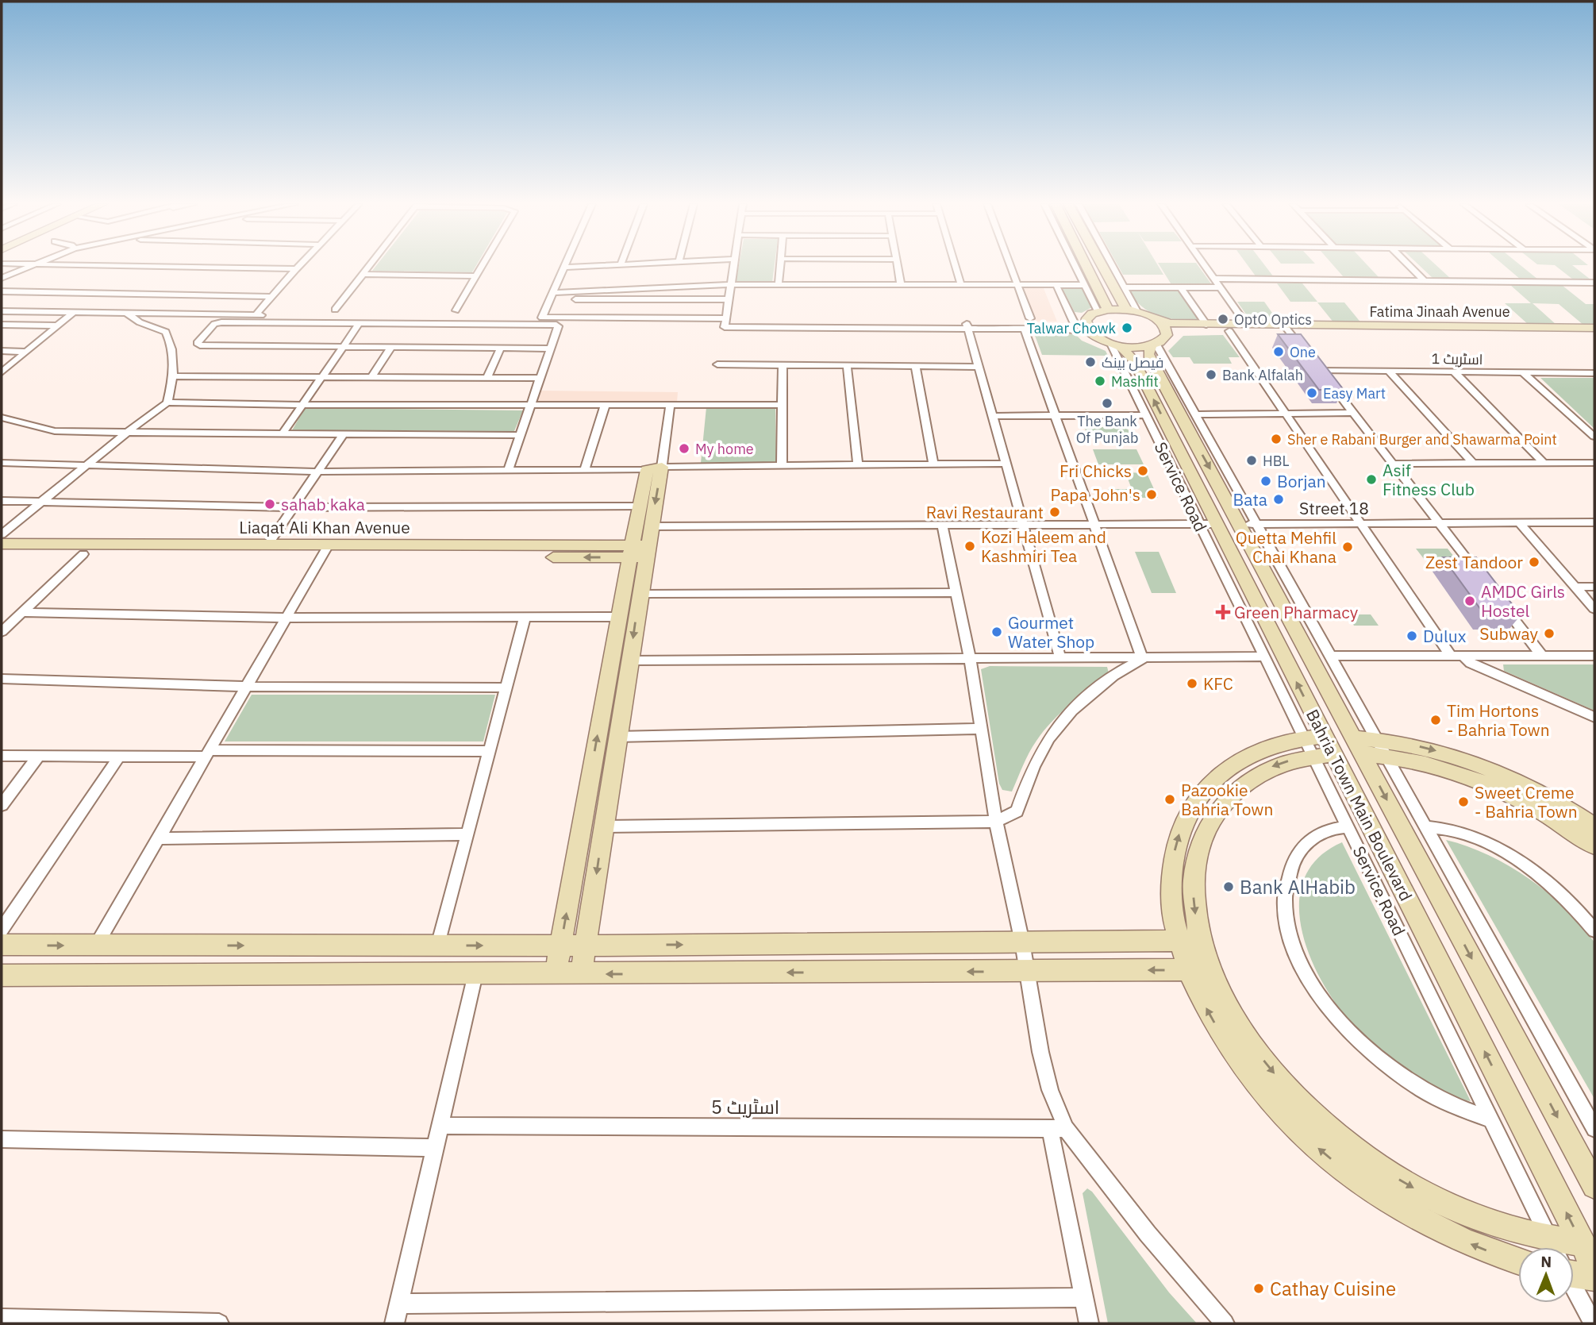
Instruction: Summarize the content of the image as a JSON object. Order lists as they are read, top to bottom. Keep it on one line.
{"streets":{"street":["Fatima Jinaah Avenue","اسٹریٹ 1","Service Road","Street 18","Liaqat Ali Khan Avenue","Bahria Town Main Boulevard","اسٹریٹ 5"]},"crossings":[["Fatima Jinaah Avenue","Service Road"],["Fatima Jinaah Avenue","Bahria Town Main Boulevard"],["Service Road","Bahria Town Main Boulevard"],["Street 18","Bahria Town Main Boulevard"]],"places":{"other":["OptO Optics","Talwar Chowk","One","فیصل بینک","Bank Alfalah","Mashfit","Easy Mart","The Bank Of Punjab","Sher e Rabani Burger and Shawarma Point","My home","HBL","Fri Chicks","Asif Fitness Club","Borjan","Papa John's","Bata","sahab kaka","Ravi Restaurant","Kozi Haleem and Kashmiri Tea","Quetta Mehfil Chai Khana","Zest Tandoor","AMDC Girls Hostel","Gourmet Water Shop","Subway","Dulux","KFC","Tim Hortons - Bahria Town","Pazookie Bahria Town","Sweet Creme - Bahria Town","Bank AlHabib","Cathay Cuisine"],"health":["Green Pharmacy"]},"north":"top"}
